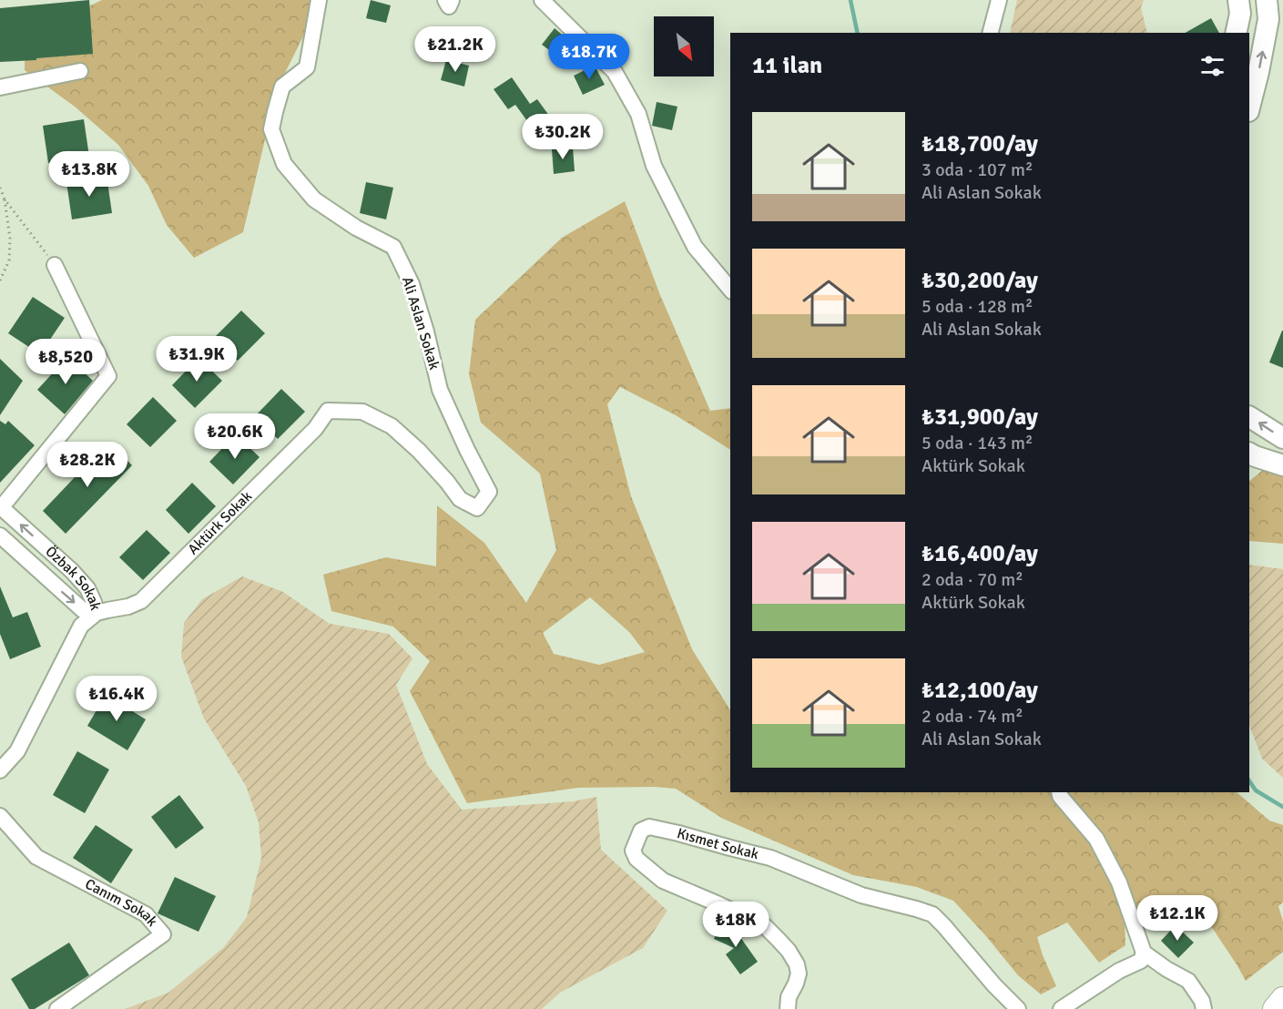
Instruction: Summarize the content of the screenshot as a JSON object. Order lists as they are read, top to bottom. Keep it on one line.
{"streets":{"street":["Ali Aslan Sokak","Aktürk Sokak","Özbak Sokak","Kısmet Sokak","Canım Sokak"]},"crossings":[["Ali Aslan Sokak","Aktürk Sokak"],["Aktürk Sokak","Özbak Sokak"]],"north":"bottom right","page":{"price":["₺21.2K","₺18.7K","₺30.2K","₺13.8K","₺31.9K","₺8,520","₺20.6K","₺28.2K","₺16.4K","₺12.1K","₺18K"],"heading":"11 ilan","list":[{"name":"₺18,700/ay","note":"3 oda · 107 m² · Ali Aslan Sokak"},{"name":"₺30,200/ay","note":"5 oda · 128 m² · Ali Aslan Sokak"},{"name":"₺31,900/ay","note":"5 oda · 143 m² · Aktürk Sokak"},{"name":"₺16,400/ay","note":"2 oda · 70 m² · Aktürk Sokak"},{"name":"₺12,100/ay","note":"2 oda · 74 m² · Ali Aslan Sokak"}]}}
